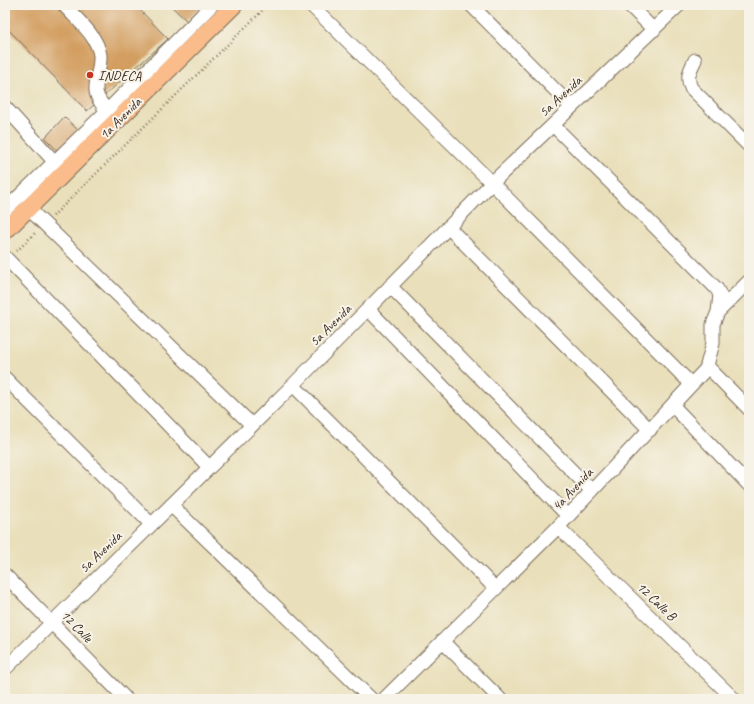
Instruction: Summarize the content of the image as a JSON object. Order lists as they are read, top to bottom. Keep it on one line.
{"streets":{"main road":["1a Avenida"],"street":["5a Avenida","4a Avenida","12 Calle B","12 Calle"]},"crossings":[["5a Avenida","4a Avenida"],["5a Avenida","12 Calle"],["4a Avenida","12 Calle B"]],"places":["INDECA"]}
